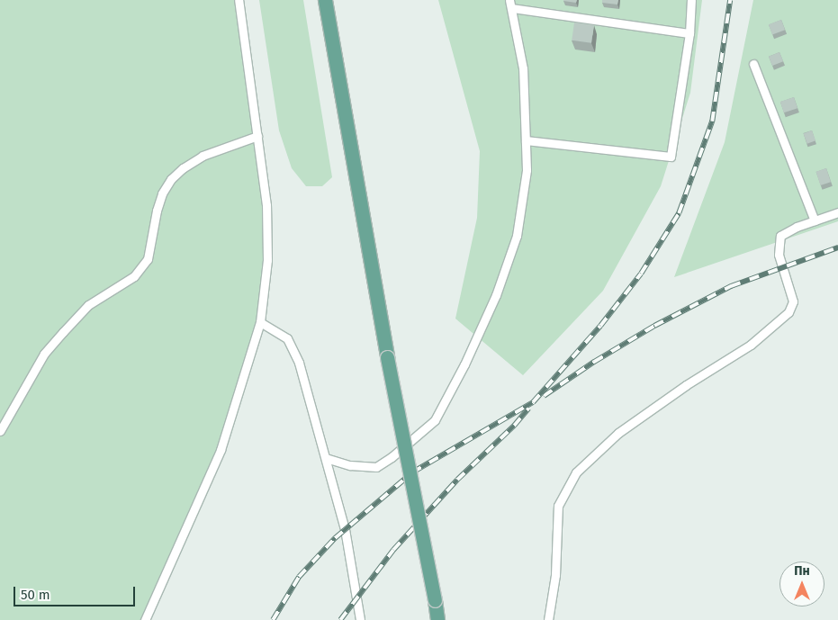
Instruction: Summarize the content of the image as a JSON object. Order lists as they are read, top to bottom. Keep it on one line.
{"scale_bar":"50 m","north":"top"}
